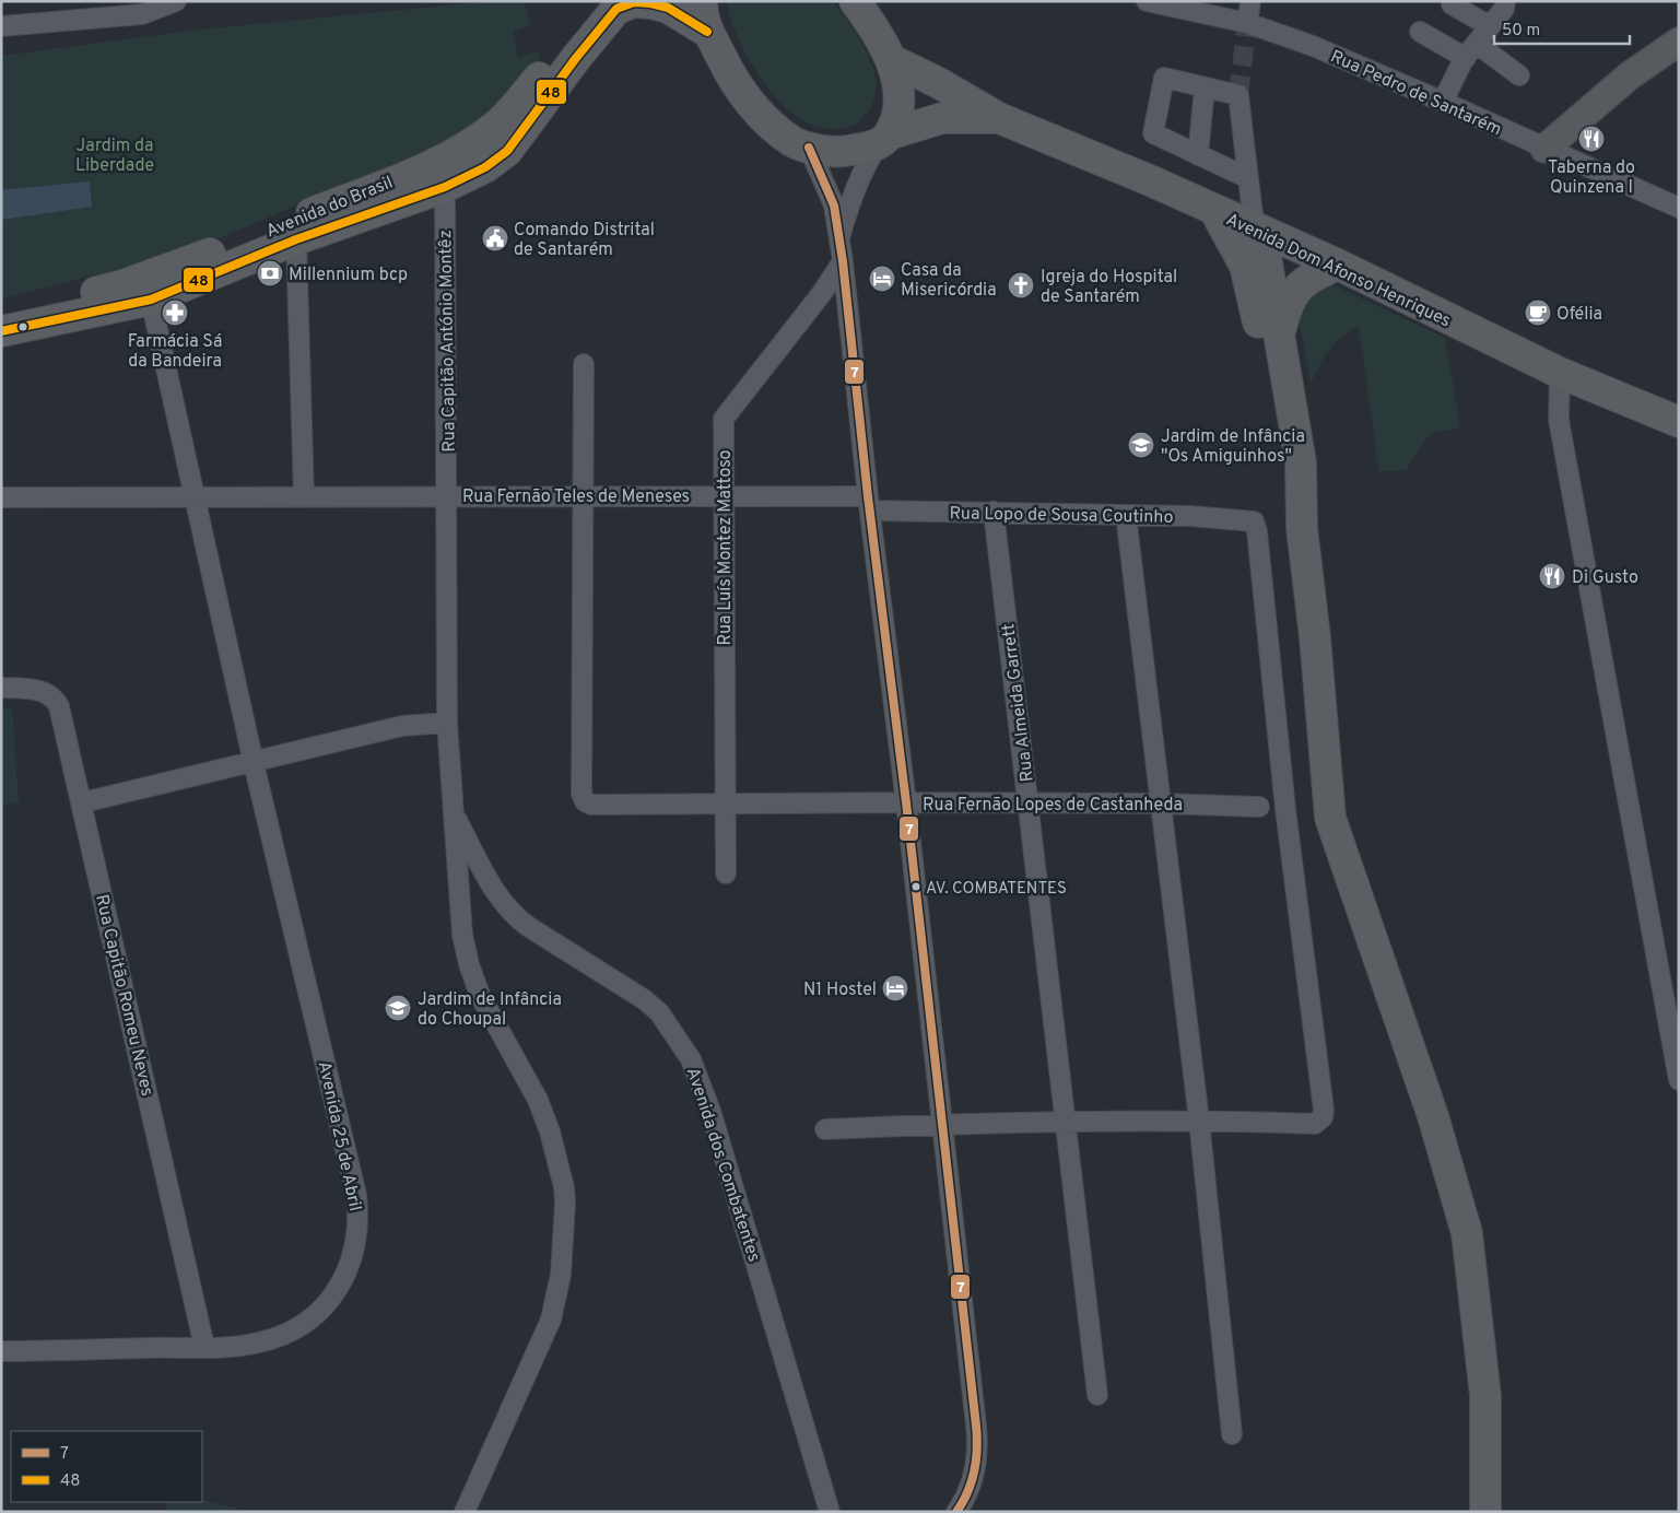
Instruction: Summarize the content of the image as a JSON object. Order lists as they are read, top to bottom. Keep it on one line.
{"streets":{"main road":["Avenida do Brasil","Avenida Dom Afonso Henriques"],"street":["Rua Pedro de Santarém","Rua Capitão António Montêz","Rua Fernão Teles de Meneses","Rua Lopo de Sousa Coutinho","Rua Luís Montez Mattoso","Rua Almeida Garrett","Rua Fernão Lopes de Castanheda","Rua Capitão Romeu Neves","Avenida 25 de Abril","Avenida dos Combatentes"]},"crossings":[["Avenida do Brasil","Rua Capitão António Montêz"],["Avenida do Brasil","Avenida 25 de Abril"],["Rua Capitão António Montêz","Rua Fernão Teles de Meneses"],["Rua Capitão António Montêz","Avenida dos Combatentes"],["Rua Fernão Teles de Meneses","Rua Lopo de Sousa Coutinho"],["Rua Fernão Teles de Meneses","Rua Luís Montez Mattoso"],["Rua Fernão Teles de Meneses","Rua Fernão Lopes de Castanheda"],["Rua Fernão Teles de Meneses","Avenida 25 de Abril"],["Rua Lopo de Sousa Coutinho","Rua Almeida Garrett"],["Rua Luís Montez Mattoso","Rua Fernão Lopes de Castanheda"],["Rua Almeida Garrett","Rua Fernão Lopes de Castanheda"],["Rua Capitão Romeu Neves","Avenida 25 de Abril"]],"parks":["Jardim da Liberdade"],"places":{"restaurant":["Taberna do Quinzena I","Di Gusto"],"public building":["Comando Distrital de Santarém"],"bank":["Millennium bcp"],"hotel":["Casa da Misericórdia","N1 Hostel"],"church":["Igreja do Hospital de Santarém"],"pharmacy":["Farmácia Sá da Bandeira"],"cafe":["Ofélia"],"school or university":["Jardim de Infância \"Os Amiguinhos\"","Jardim de Infância do Choupal"],"other":["AV. COMBATENTES"]},"lines":["transit line 48","transit line 7"],"legend":["7","48"],"scale_bar":"50 m"}
